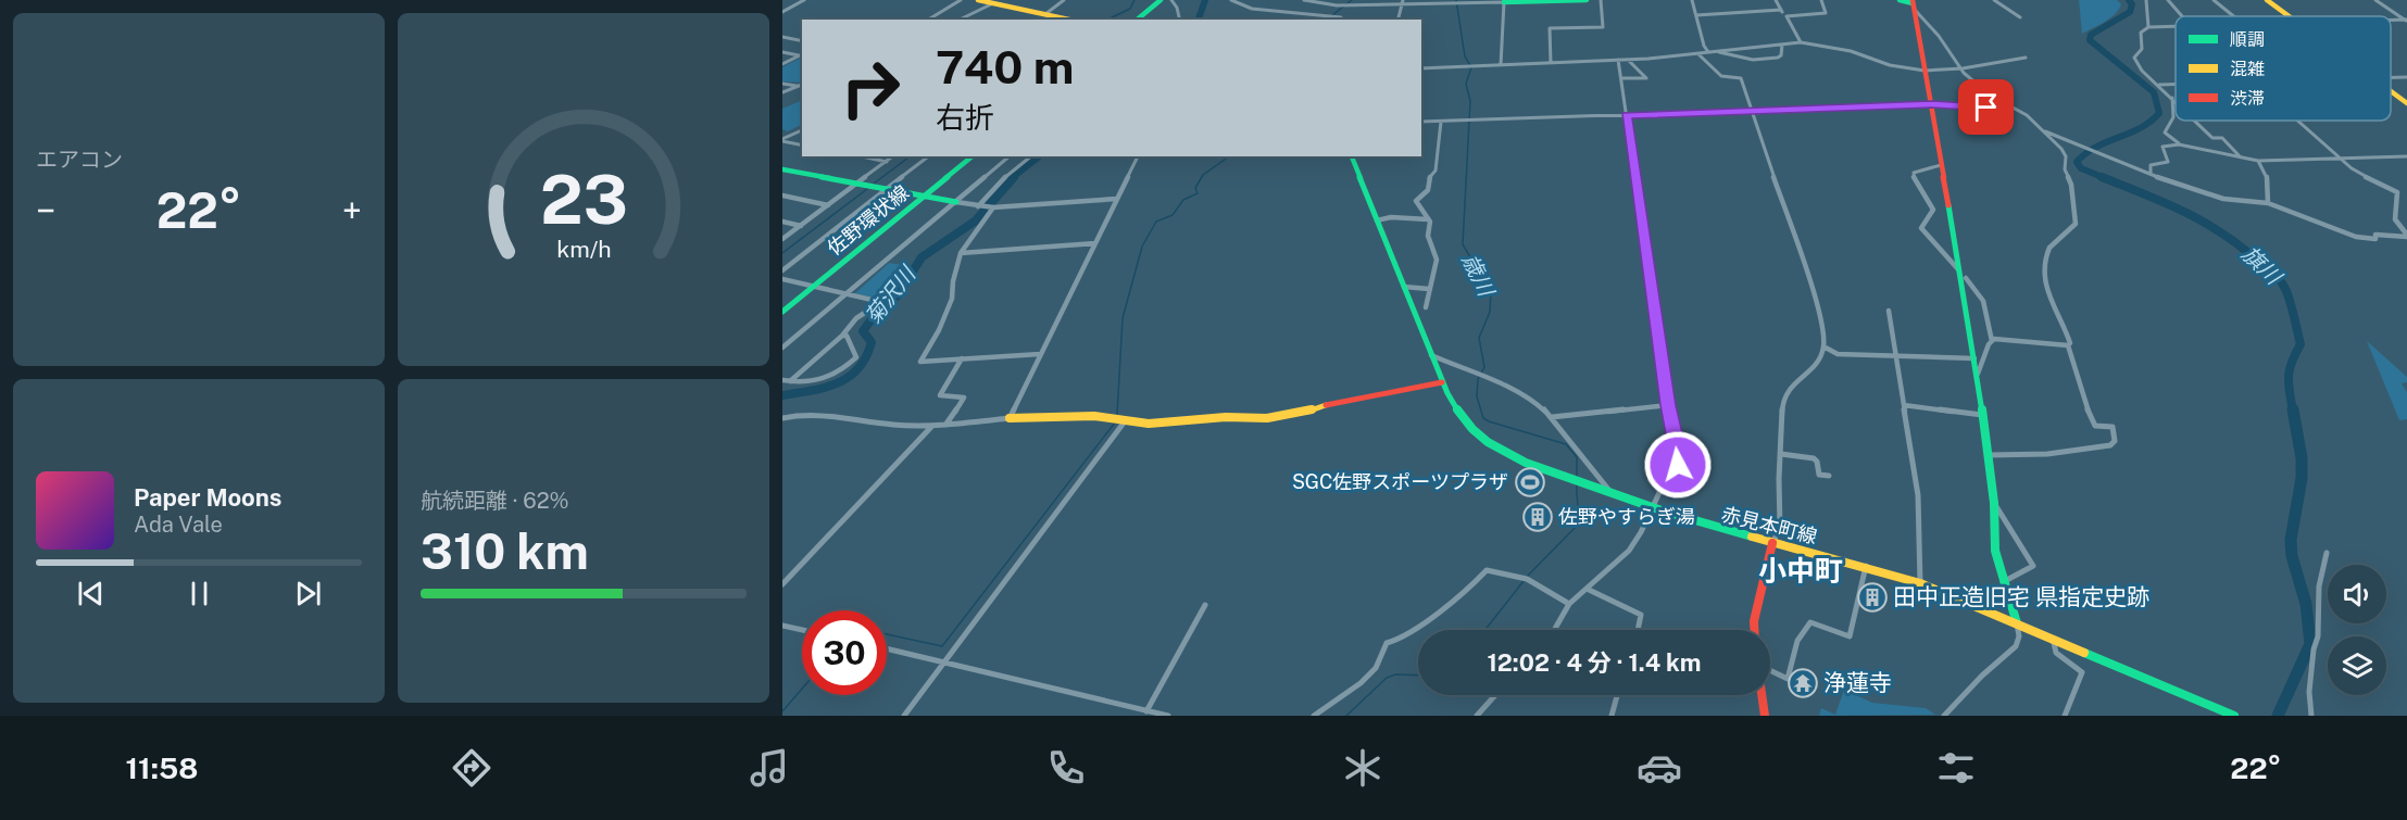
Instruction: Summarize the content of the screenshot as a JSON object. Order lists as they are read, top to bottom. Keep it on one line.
{"streets":{"street":["佐野環状線","赤見本町線"]},"districts":["小中町"],"water":["旗川","歳川","菊沢川"],"places":{"sports":["SGC佐野スポーツプラザ"],"building":["佐野やすらぎ湯","田中正造旧宅 県指定史跡"],"temple":["浄蓮寺"]},"legend":["順調","混雑","渋滞"],"page":{"tile":["エアコン",["航続距離 · 62%","310 km"]],"turn":["740 m","右折"],"heat":["−","22°","+"],"song":["Paper Moons","Ada Vale"],"limit":"30","trip":"12:02 · 4 分 · 1.4 km","tabs":["11:58","22°"],"gauge":["23","km/h"]}}
